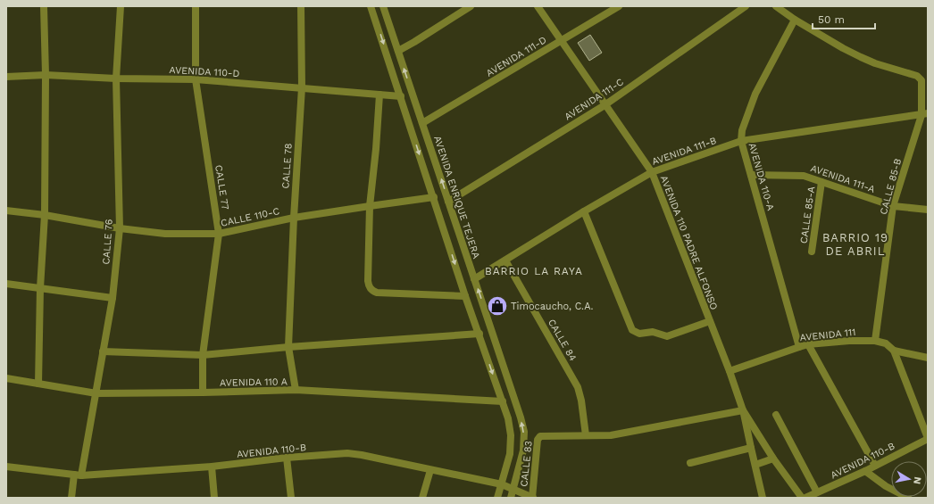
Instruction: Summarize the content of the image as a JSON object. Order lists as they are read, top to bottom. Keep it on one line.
{"streets":{"street":["AVENIDA 111-D","AVENIDA 110-D","AVENIDA 111-C","AVENIDA 111-B","CALLE 78","AVENIDA 110-A","AVENIDA 111-A","CALLE 85-B","CALLE 77","AVENIDA ENRIQUE TEJERA","CALLE 85-A","CALLE 110-C","CALLE 76","AVENIDA 110 PADRE ALFONSO","AVENIDA 111","CALLE 84","AVENIDA 110 A","AVENIDA 110-B","CALLE 83"]},"crossings":[["AVENIDA 111-D","AVENIDA ENRIQUE TEJERA"],["AVENIDA 111-D","AVENIDA 110 PADRE ALFONSO"],["AVENIDA 110-D","CALLE 78"],["AVENIDA 110-D","CALLE 77"],["AVENIDA 110-D","CALLE 76"],["AVENIDA 111-C","AVENIDA ENRIQUE TEJERA"],["AVENIDA 111-C","AVENIDA 110 PADRE ALFONSO"],["AVENIDA 111-B","AVENIDA 110-A"],["AVENIDA 111-B","CALLE 85-B"],["AVENIDA 111-B","AVENIDA ENRIQUE TEJERA"],["AVENIDA 111-B","AVENIDA 110 PADRE ALFONSO"],["AVENIDA 111-B","CALLE 84"],["CALLE 78","CALLE 110-C"],["CALLE 78","AVENIDA 110 A"],["AVENIDA 110-A","AVENIDA 111-A"],["AVENIDA 110-A","CALLE 85-B"],["AVENIDA 110-A","AVENIDA 111"],["AVENIDA 111-A","CALLE 85-B"],["AVENIDA 111-A","CALLE 85-A"],["CALLE 85-B","AVENIDA 111"],["CALLE 77","CALLE 110-C"],["CALLE 77","AVENIDA 110 A"],["AVENIDA ENRIQUE TEJERA","AVENIDA 110-B"],["CALLE 110-C","CALLE 76"],["CALLE 76","AVENIDA 110 A"],["CALLE 76","AVENIDA 110-B"],["AVENIDA 110 PADRE ALFONSO","AVENIDA 111"],["CALLE 84","CALLE 83"],["AVENIDA 110-B","CALLE 83"]],"districts":["BARRIO 19 DE ABRIL","BARRIO LA RAYA"],"places":{"shop":["Timocaucho, C.A."]},"scale_bar":"50 m","north":"right"}
